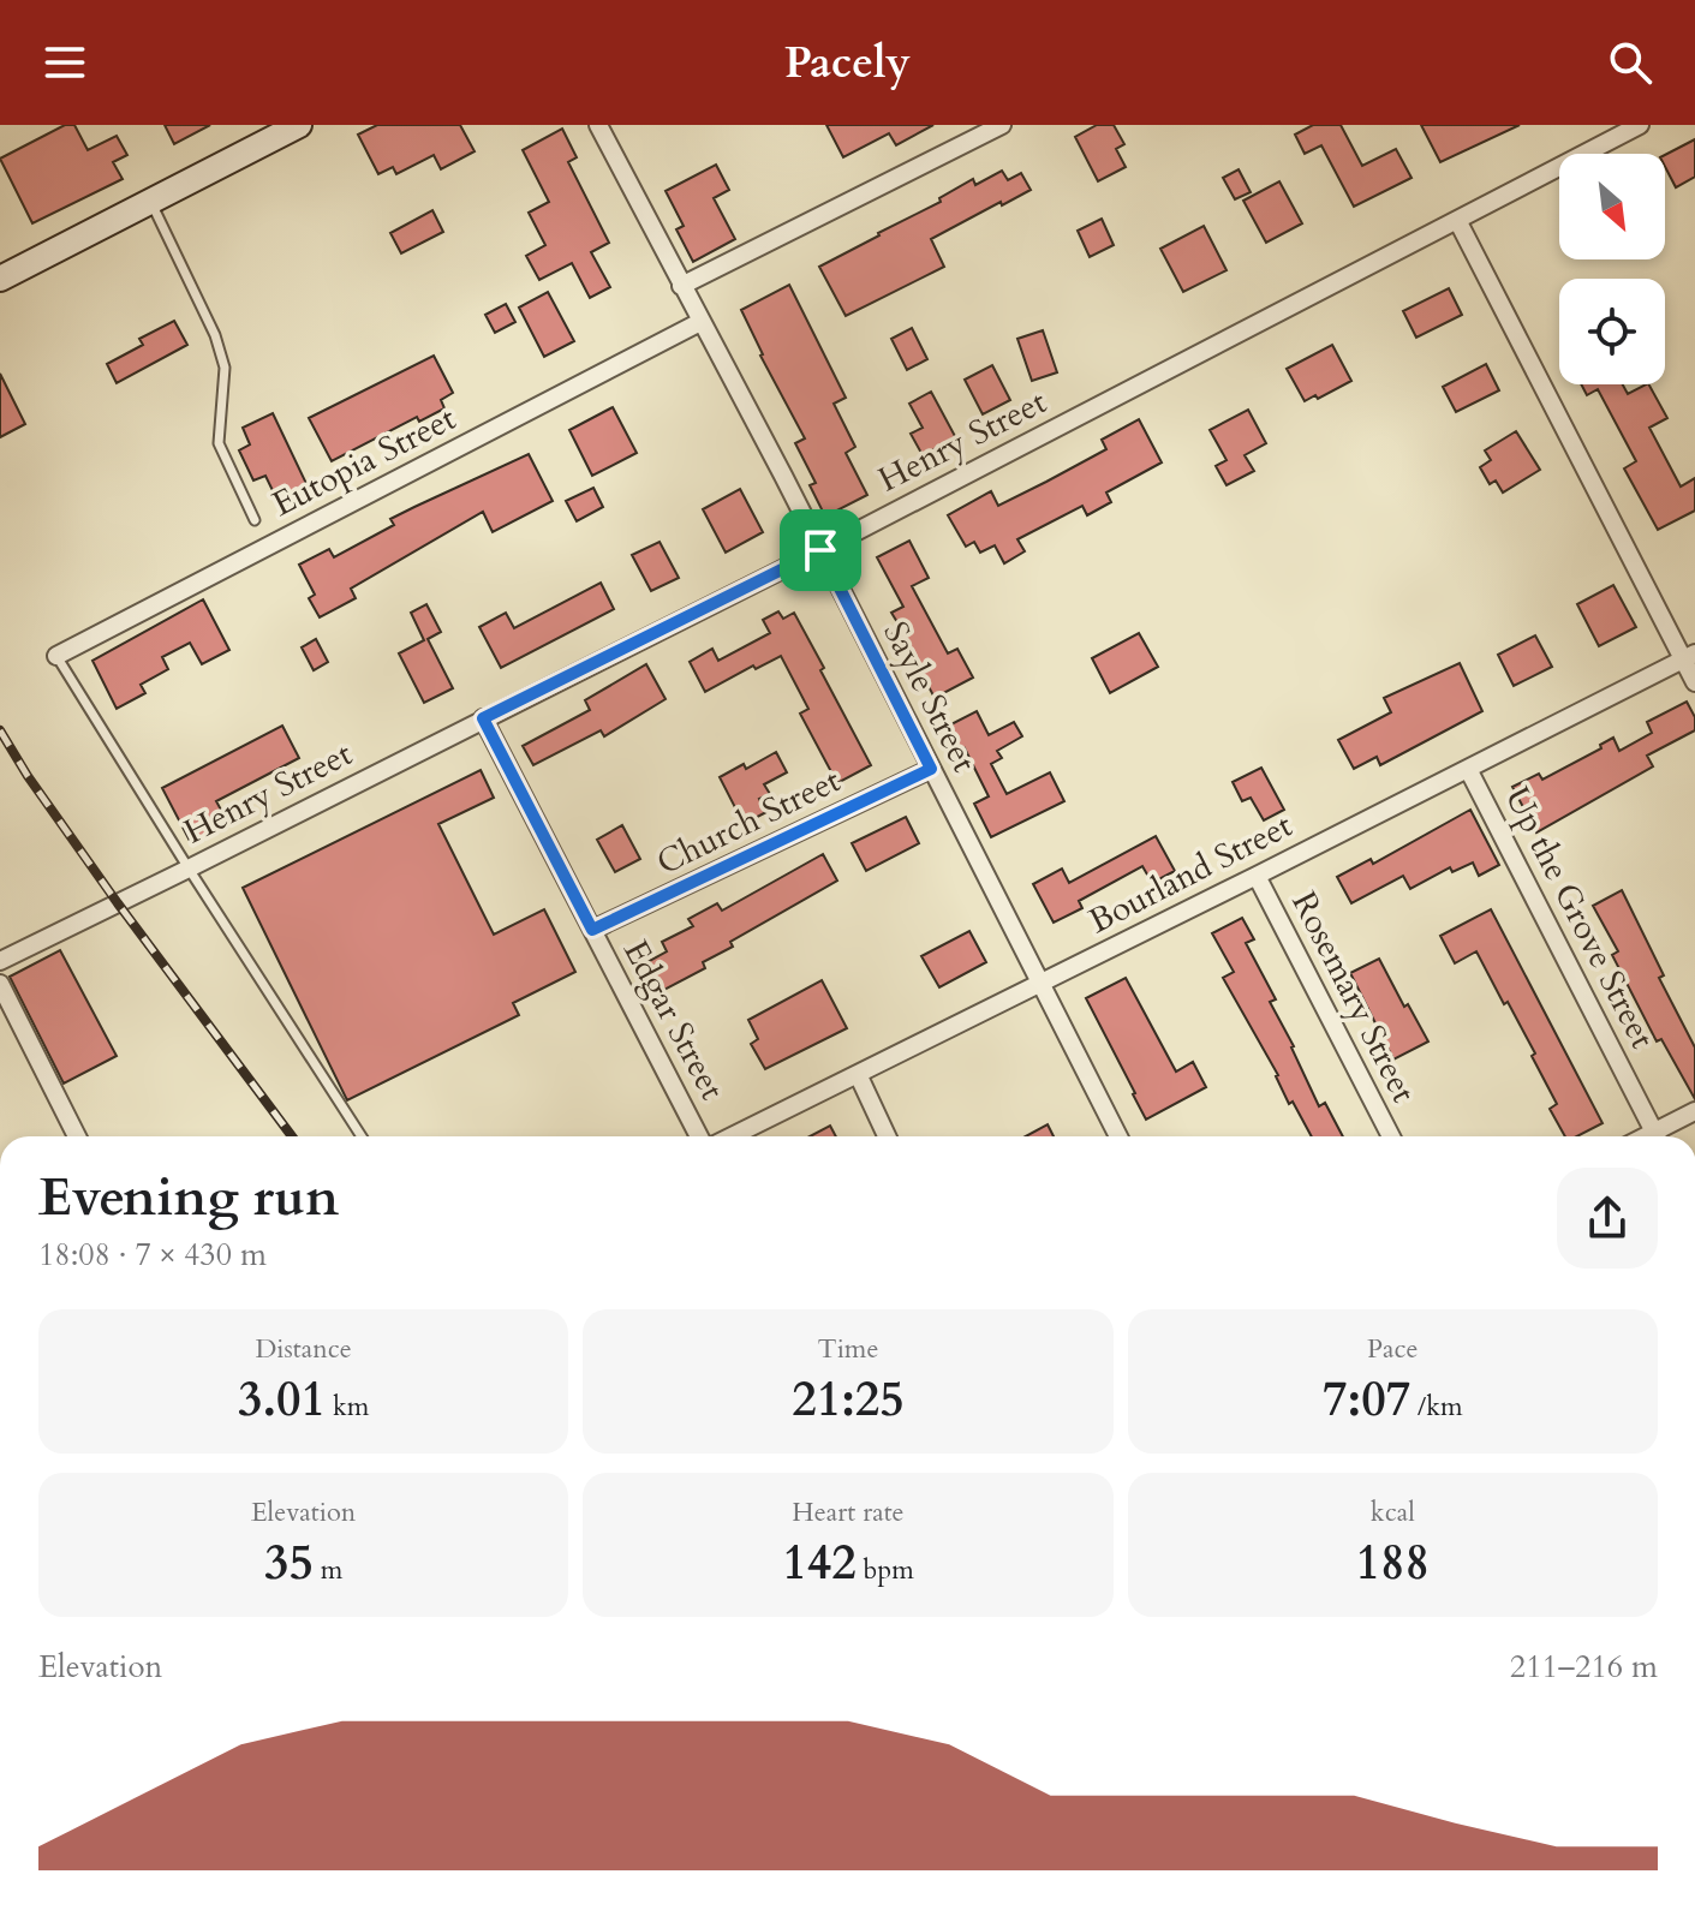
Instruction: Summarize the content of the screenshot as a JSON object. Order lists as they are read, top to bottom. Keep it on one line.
{"streets":{"street":["Henry Street","Eutopia Street","Sayle Street","Church Street","Bourland Street","Up the Grove Street","Rosemary Street","Edgar Street"]},"crossings":[["Henry Street","Sayle Street"],["Henry Street","Edgar Street"],["Eutopia Street","Sayle Street"],["Sayle Street","Church Street"],["Sayle Street","Bourland Street"],["Church Street","Edgar Street"],["Bourland Street","Up the Grove Street"],["Bourland Street","Rosemary Street"]],"north":"bottom right","page":{"header":"Pacely","heading":["Evening run","18:08 · 7 × 430 m"],"stats":[["Distance","3.01 km"],["Time","21:25"],["Pace","7:07 /km"],["Elevation","35 m"],["Heart rate","142 bpm"],["kcal","188"]],"chart":["Elevation","211–216 m"]}}
